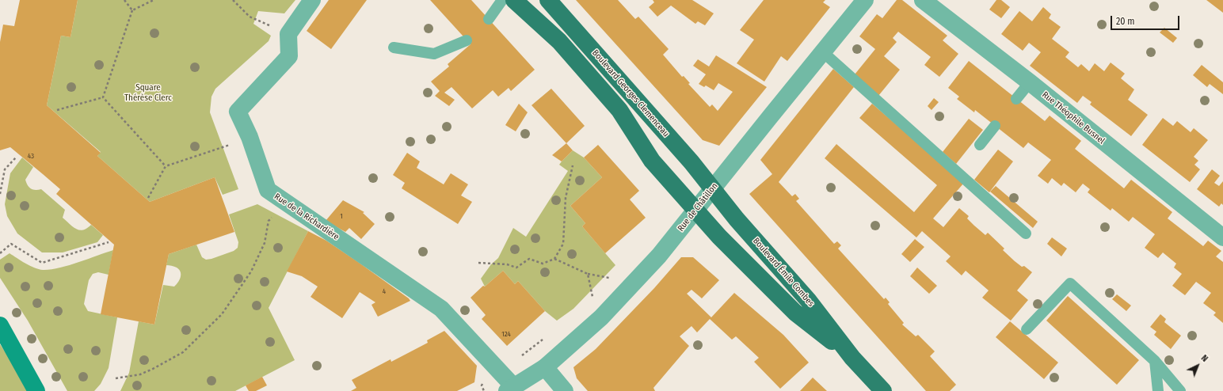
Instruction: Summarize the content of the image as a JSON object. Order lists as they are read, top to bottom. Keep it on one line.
{"streets":{"main road":["Boulevard Georges Clemenceau","Boulevard Émile Combes"],"street":["Rue Théophile Busnel","Rue de Châtillon","Rue de la Richardière"]},"crossings":[["Boulevard Georges Clemenceau","Rue de Châtillon"],["Boulevard Georges Clemenceau","Boulevard Émile Combes"],["Rue de Châtillon","Rue de la Richardière"],["Rue de Châtillon","Boulevard Émile Combes"]],"parks":["Square Thérèse Clerc"],"house_numbers":["43","1","4","124"],"scale_bar":"20 m","north":"top right"}
